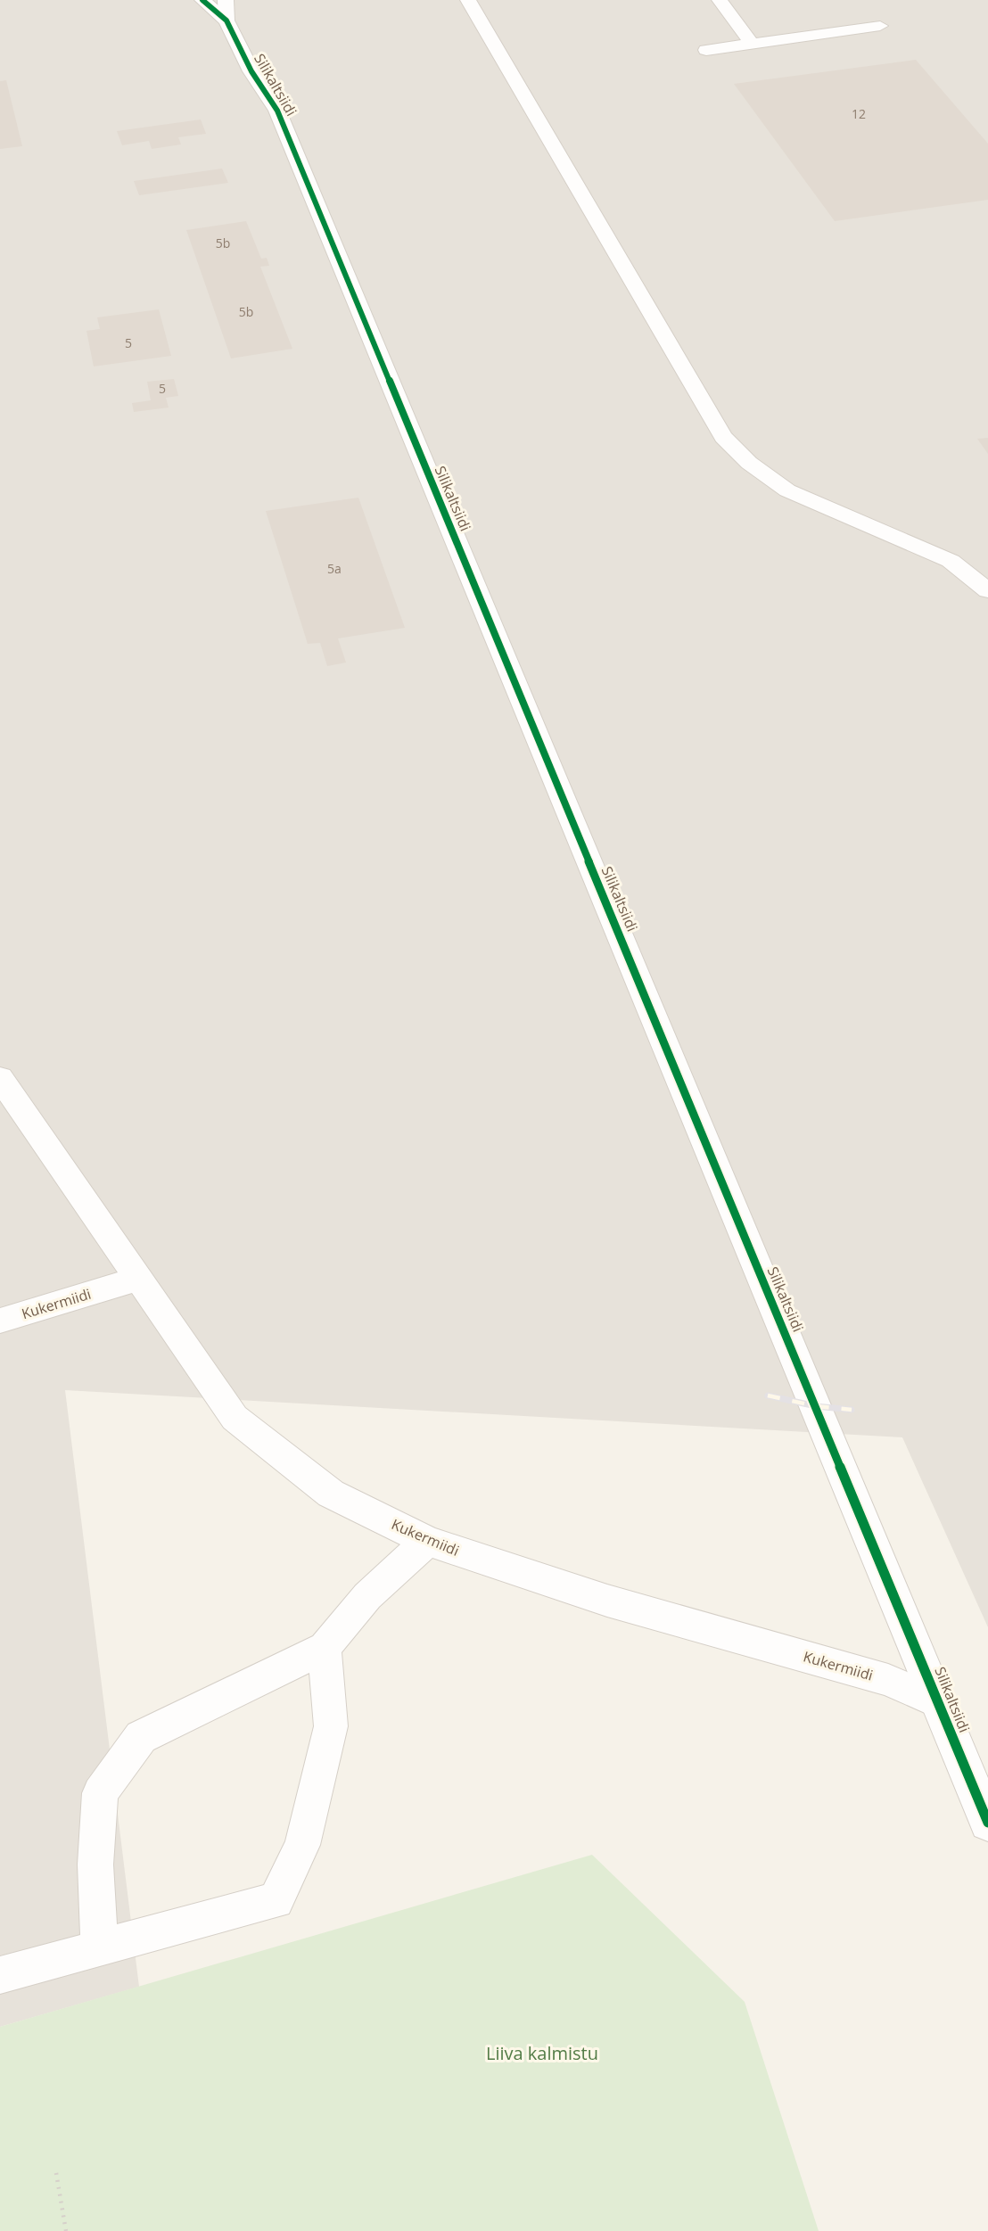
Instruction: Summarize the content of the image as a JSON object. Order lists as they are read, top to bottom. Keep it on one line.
{"streets":{"street":["Silikaltsiidi"],"lane":["Kukermiidi"]},"crossings":[["Silikaltsiidi","Kukermiidi"]],"parks":["Liiva kalmistu"],"house_numbers":["12","5b","5b","5","5","5a"]}
